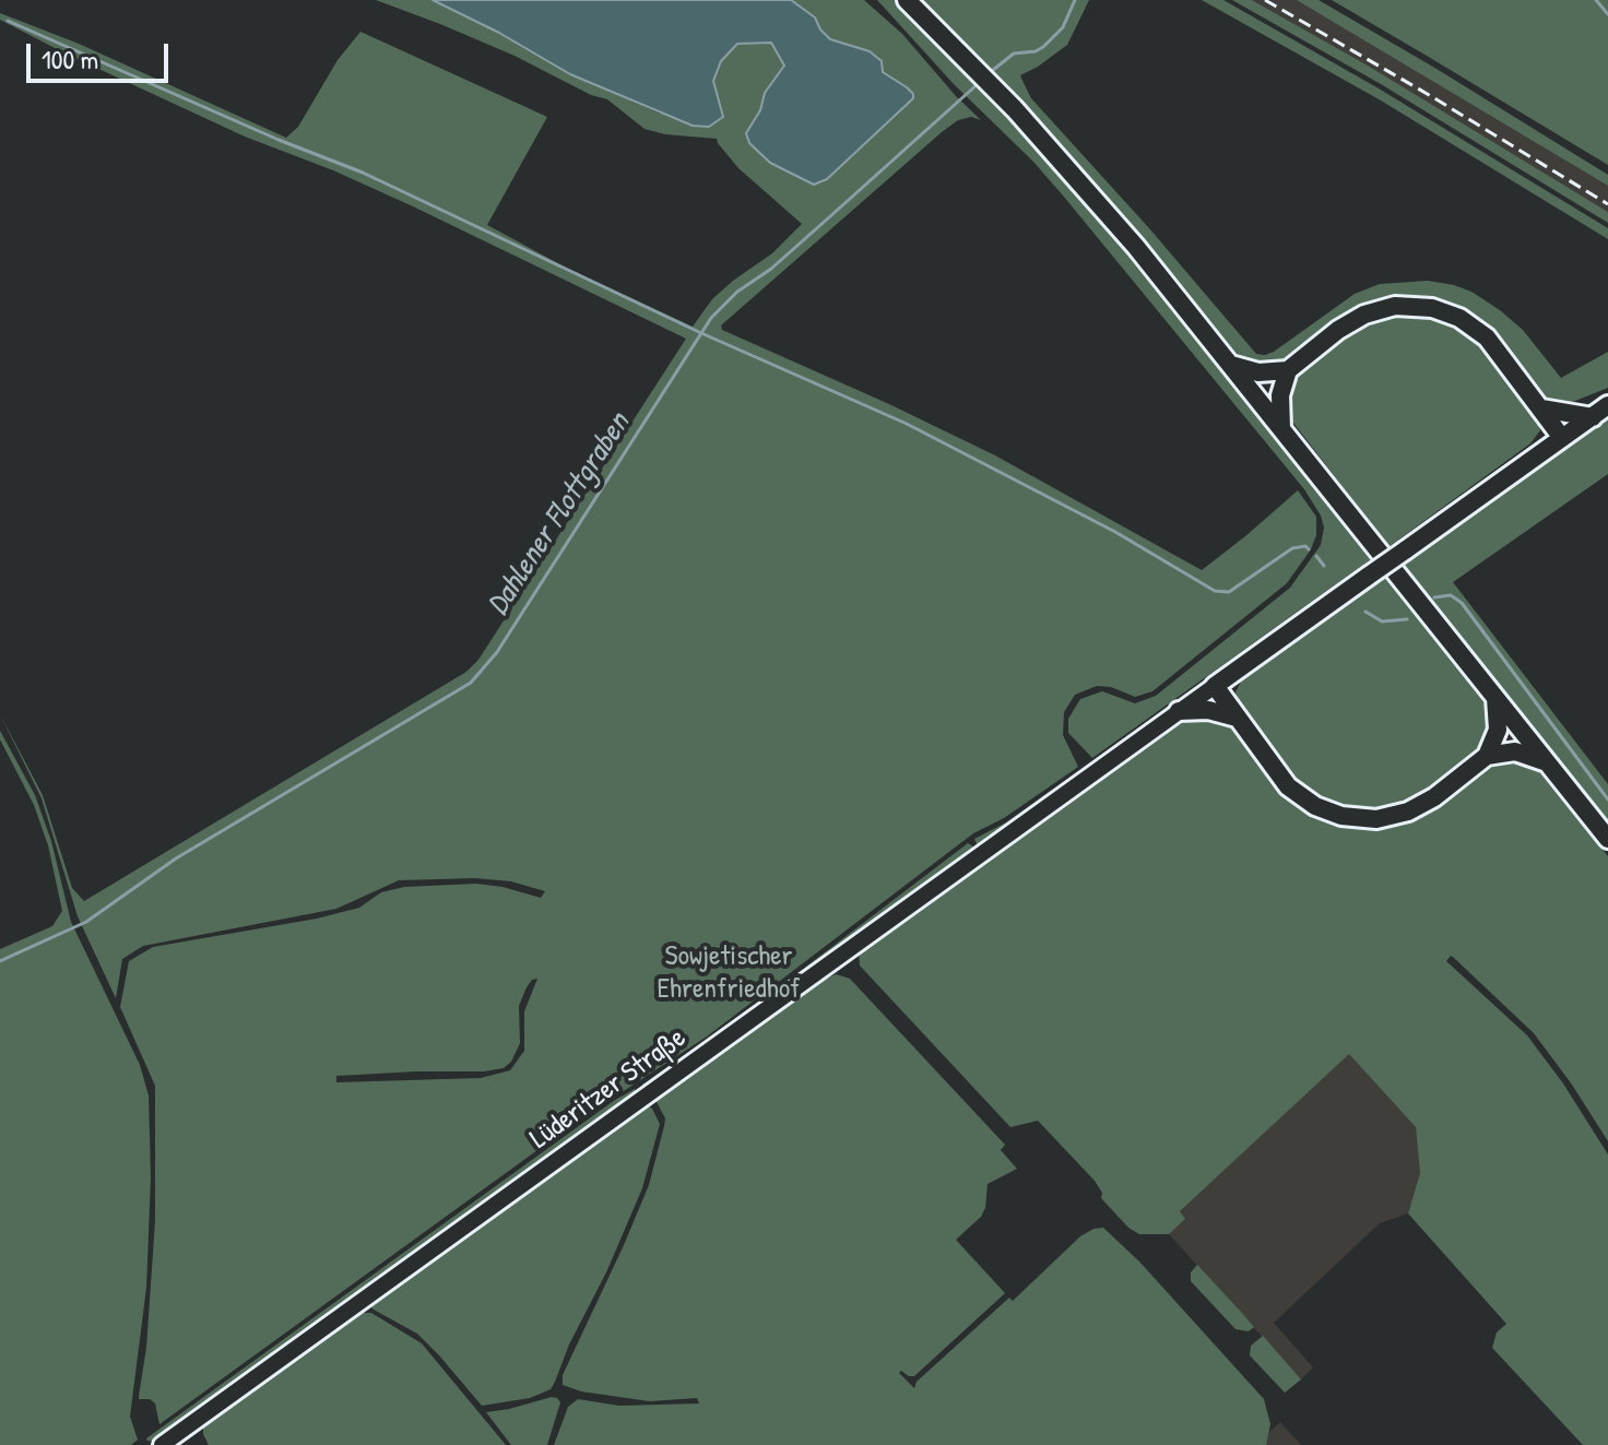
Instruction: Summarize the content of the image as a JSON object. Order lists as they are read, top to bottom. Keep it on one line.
{"streets":{"main road":["Lüderitzer Straße"]},"water":["Dahlener Flottgraben"],"parks":["Sowjetischer Ehrenfriedhof"],"scale_bar":"100 m"}
